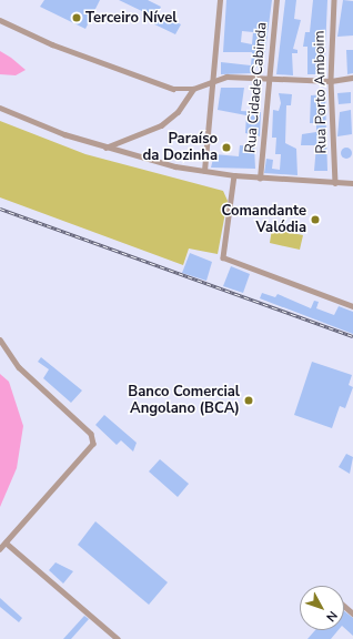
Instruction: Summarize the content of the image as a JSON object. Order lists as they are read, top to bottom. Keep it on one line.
{"streets":{"street":["Rua Cidade Cabinda","Rua Porto Amboim"]},"places":["Terceiro Nível","Paraíso da Dozinha","Comandante Valódia","Banco Comercial Angolano (BCA)"],"north":"bottom right"}
